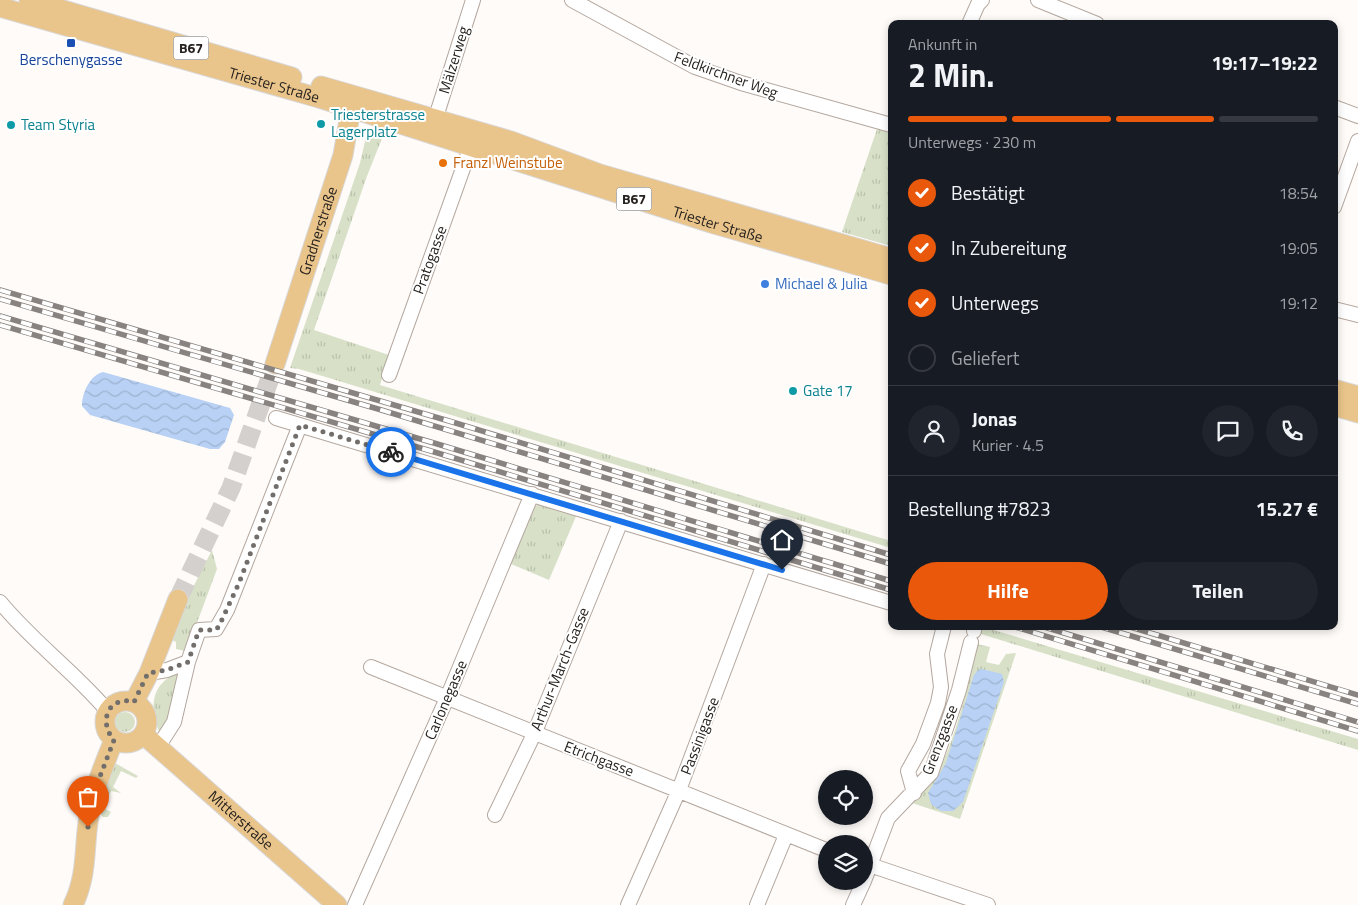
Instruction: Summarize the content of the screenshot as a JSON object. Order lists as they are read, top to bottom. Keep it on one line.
{"streets":{"main road":["B67","Triester Straße","Gradnerstraße","Mitterstraße"],"street":["Mälzerweg","Feldkirchner Weg","Pratogasse","Arthur-March-Gasse","Carlonegasse","Passinigasse","Grenzgasse","Etrichgasse"]},"crossings":[["Mälzerweg","Triester Straße"],["Triester Straße","Gradnerstraße"],["Triester Straße","Pratogasse"],["Arthur-March-Gasse","Etrichgasse"],["Carlonegasse","Etrichgasse"],["Passinigasse","Etrichgasse"]],"places":{"transit":["Berschenygasse"],"other":["Triesterstrasse Lagerplatz","Team Styria","Franzl Weinstube","Michael & Julia","Gate 17"]},"page":{"heading":["2 Min.","Ankunft in","19:17–19:22"],"panel":["Jonas","Kurier · 4.5","Bestellung #7823","15.27 €"],"bar":"Unterwegs · 230 m","list":[["Bestätigt","18:54"],["In Zubereitung","19:05"],["Unterwegs","19:12"],"Geliefert"],"buttons":["Hilfe","Teilen"]}}
